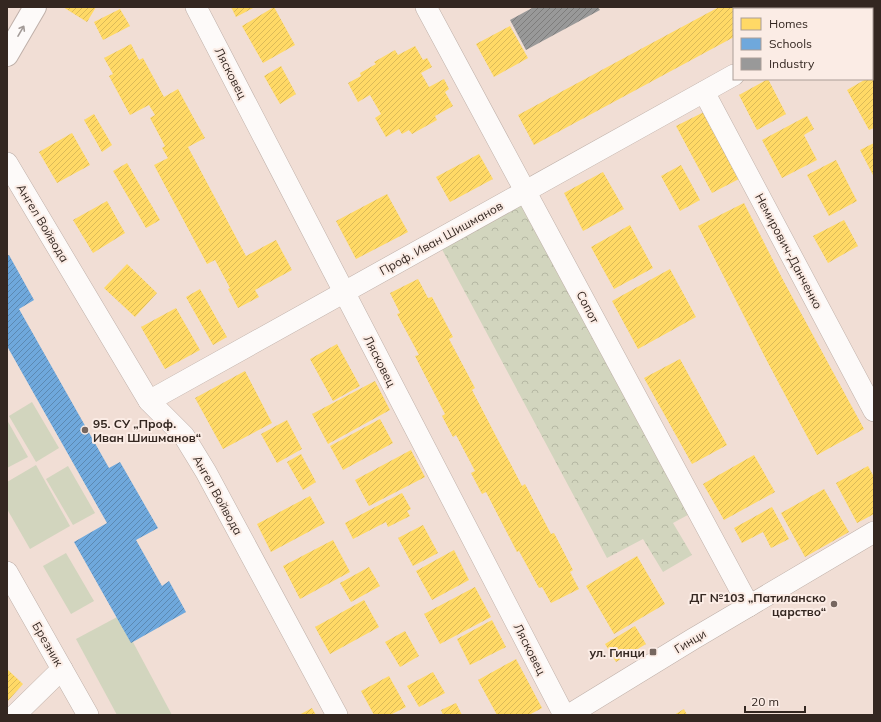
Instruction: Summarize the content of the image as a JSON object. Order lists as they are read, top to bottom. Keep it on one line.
{"streets":{"street":["Лясковец","Ангел Войвода","Проф. Иван Шишманов","Немирович-Данченко","Сопот","Гинци","Брезник"]},"crossings":[["Лясковец","Проф. Иван Шишманов"],["Ангел Войвода","Проф. Иван Шишманов"],["Проф. Иван Шишманов","Немирович-Данченко"],["Проф. Иван Шишманов","Сопот"],["Сопот","Гинци"]],"places":{"other":["95. СУ „Проф. Иван Шишманов“","ДГ №103 „Патиланско царство“"],"transit":["ул. Гинци"]},"legend":["Homes","Schools","Industry"],"scale_bar":"20 m"}
